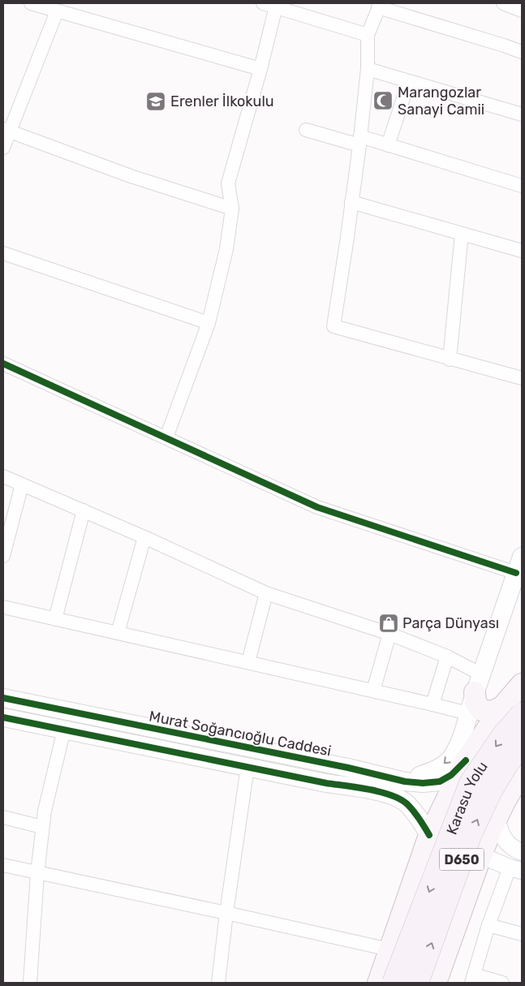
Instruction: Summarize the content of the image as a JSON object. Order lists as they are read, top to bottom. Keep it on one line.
{"streets":{"highway":["Karasu Yolu","D650"],"main road":["Murat Soğancıoğlu Caddesi"]},"places":{"mosque":["Marangozlar Sanayi Camii"],"school or university":["Erenler İlkokulu"],"shop":["Parça Dünyası"]}}
